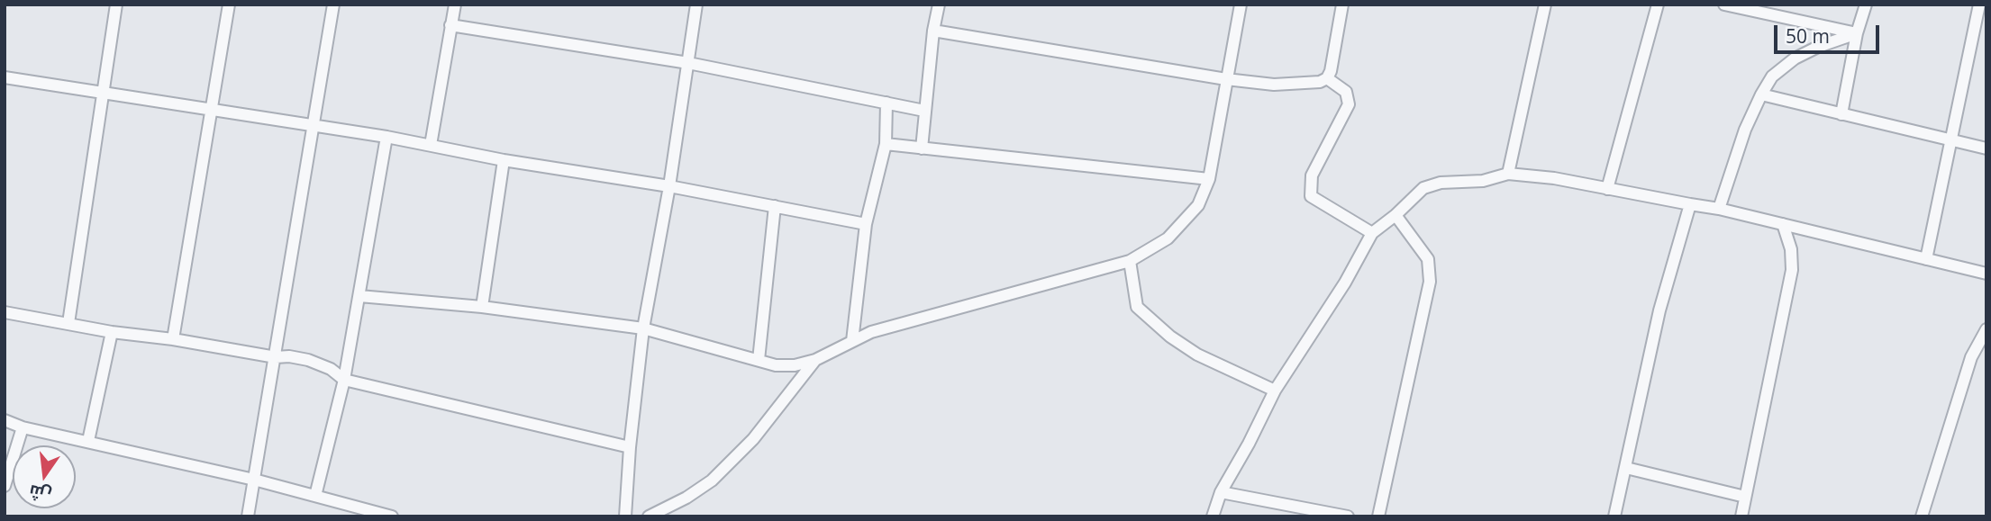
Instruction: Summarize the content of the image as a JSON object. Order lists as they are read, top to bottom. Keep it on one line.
{"scale_bar":"50 m","north":"bottom"}
